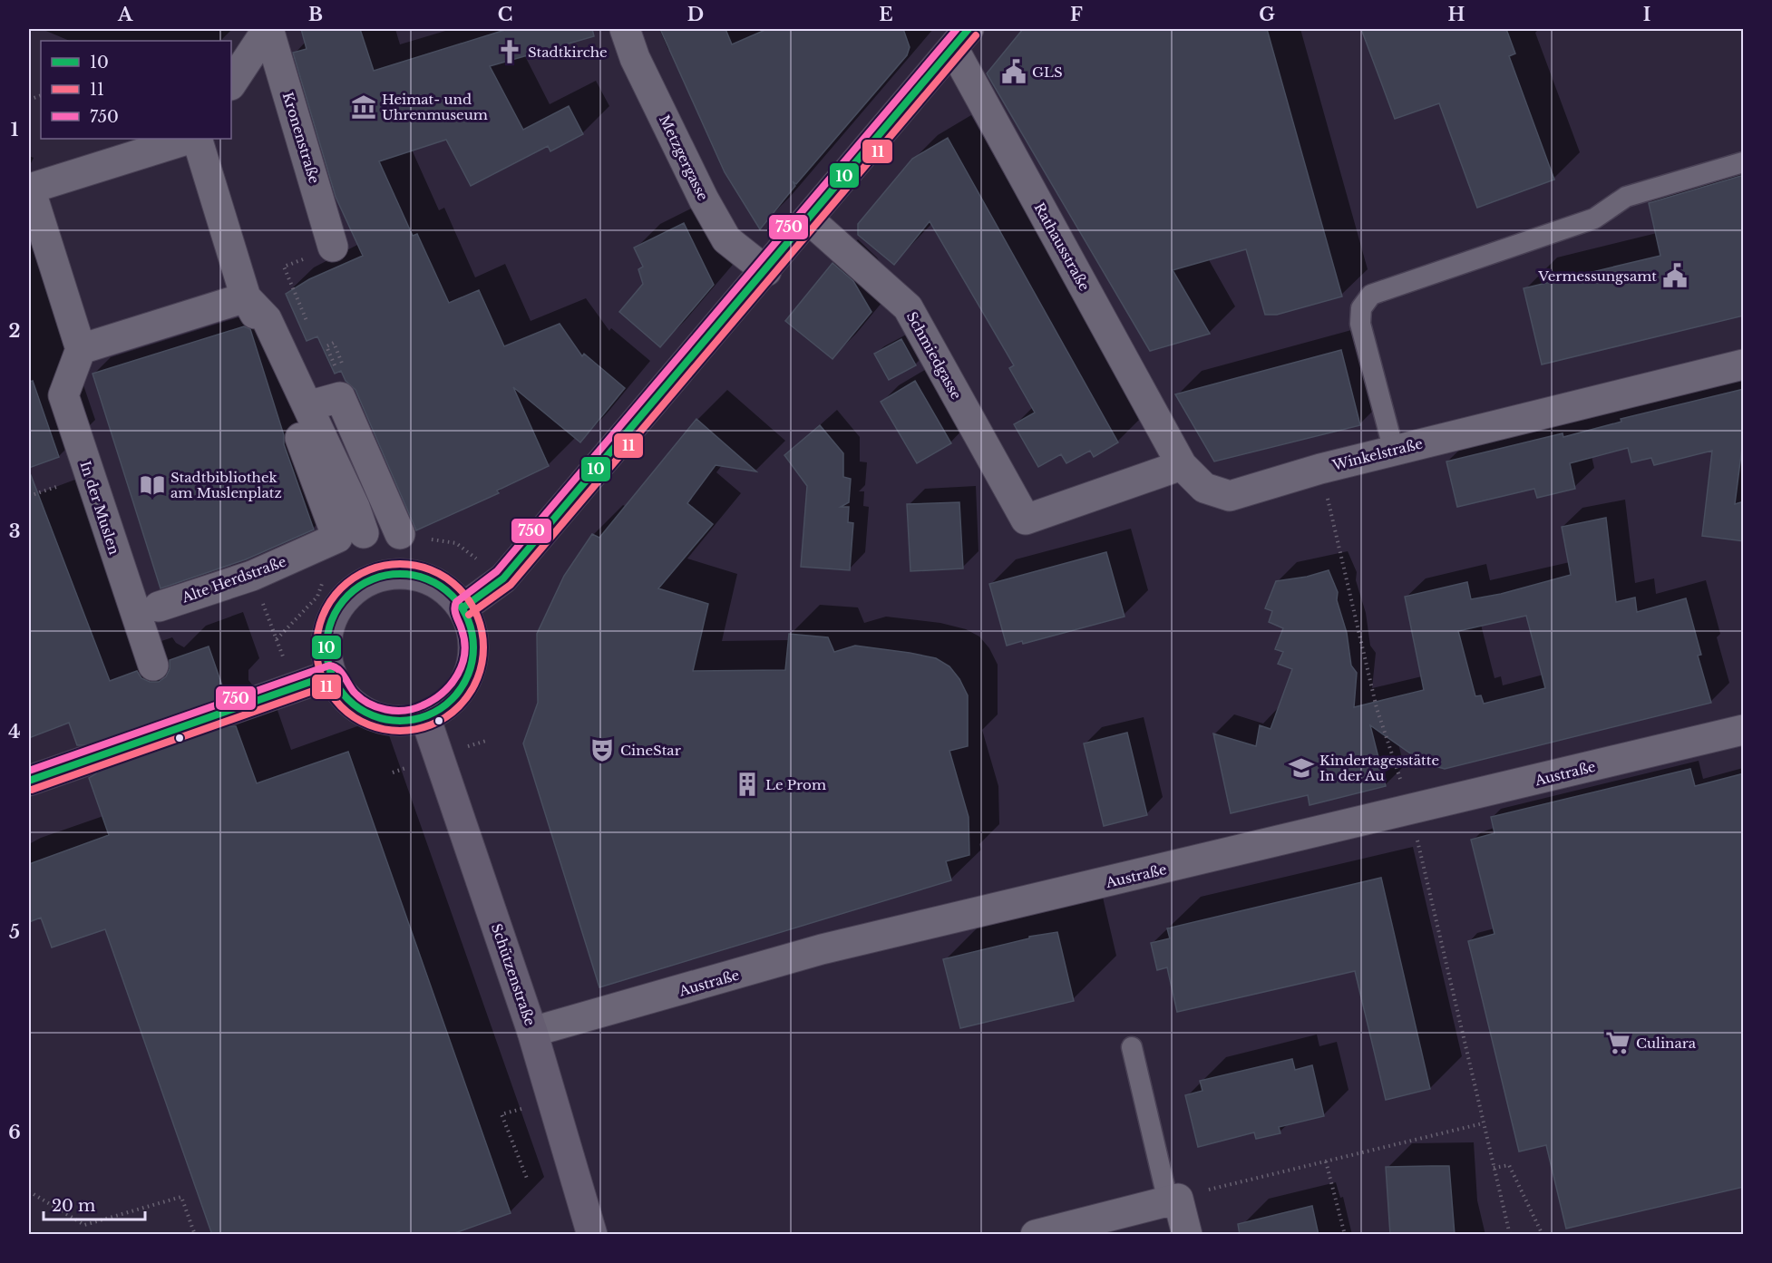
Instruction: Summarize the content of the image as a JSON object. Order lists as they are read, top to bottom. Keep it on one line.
{"streets":{"main road":["Schützenstraße"],"street":["Kronenstraße","Metzgergasse","Rathausstraße","Schmiedgasse","Winkelstraße","In der Muslen","Alte Herdstraße","Austraße"]},"crossings":[["Rathausstraße","Schmiedgasse"],["Rathausstraße","Winkelstraße"],["Schmiedgasse","Winkelstraße"],["Austraße","Schützenstraße"]],"places":{"church":["Stadtkirche"],"public building":["GLS","Vermessungsamt"],"museum":["Heimat- und Uhrenmuseum"],"library":["Stadtbibliothek am Muslenplatz"],"theatre":["CineStar"],"school or university":["Kindertagesstätte In der Au"],"building":["Le Prom"],"supermarket":["Culinara"]},"lines":["transit line 10","transit line 750","transit line 11"],"legend":["10","11","750"],"scale_bar":"20 m","grid":{"columns":["A","B","C","D","E","F","G","H","I"],"rows":["1","2","3","4","5","6"]}}
